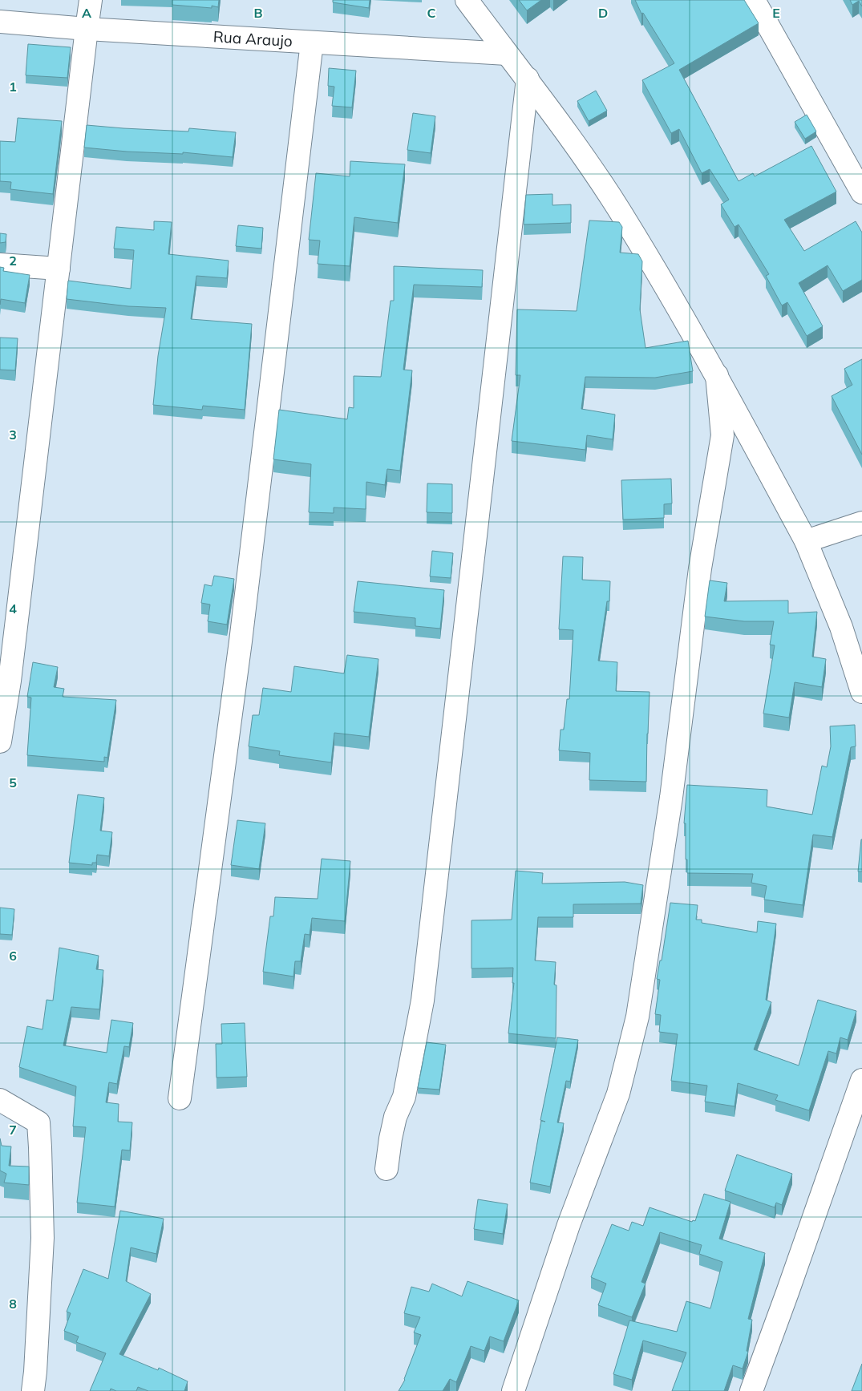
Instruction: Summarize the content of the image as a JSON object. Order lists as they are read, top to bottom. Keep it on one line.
{"streets":{"street":["Rua Araujo"]},"grid":{"columns":["A","B","C","D","E"],"rows":["1","2","3","4","5","6","7","8"]}}
